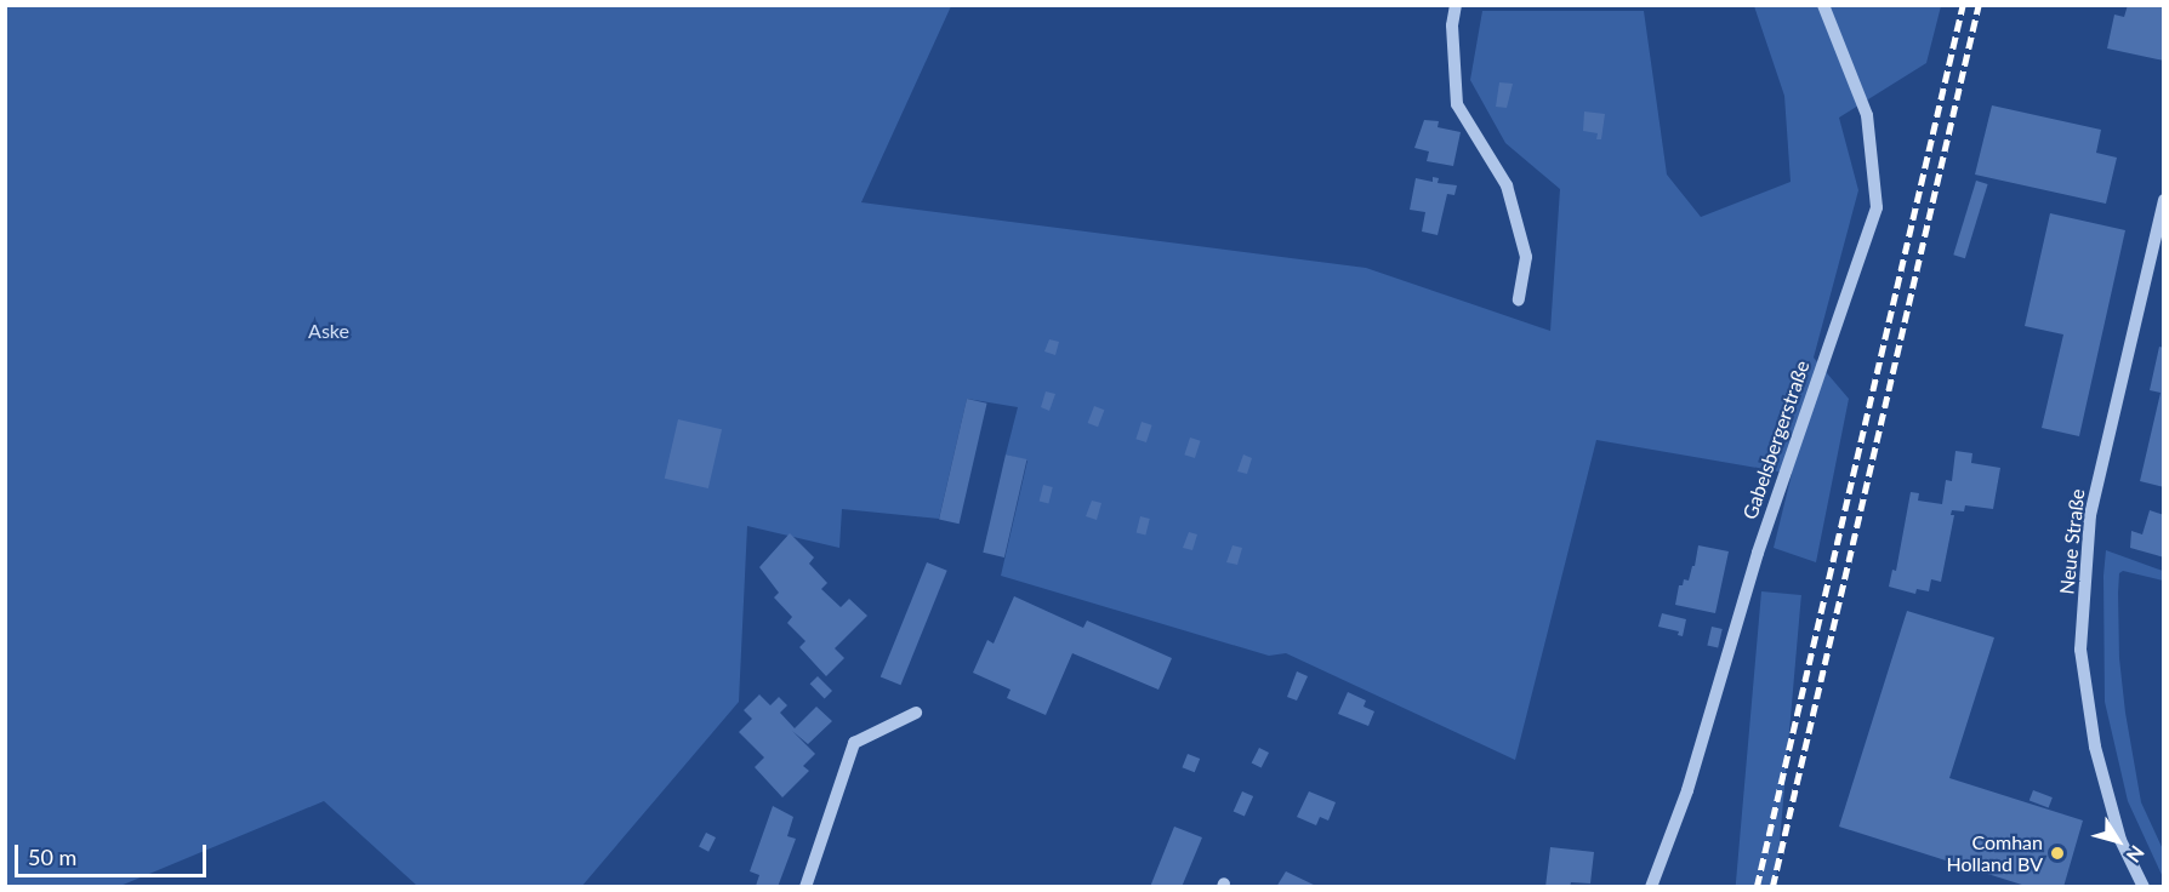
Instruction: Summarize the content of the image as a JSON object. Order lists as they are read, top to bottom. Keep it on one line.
{"streets":{"street":["Gabelsbergerstraße","Neue Straße"]},"parks":["Aske"],"places":["Comhan Holland BV"],"scale_bar":"50 m","north":"bottom right"}
